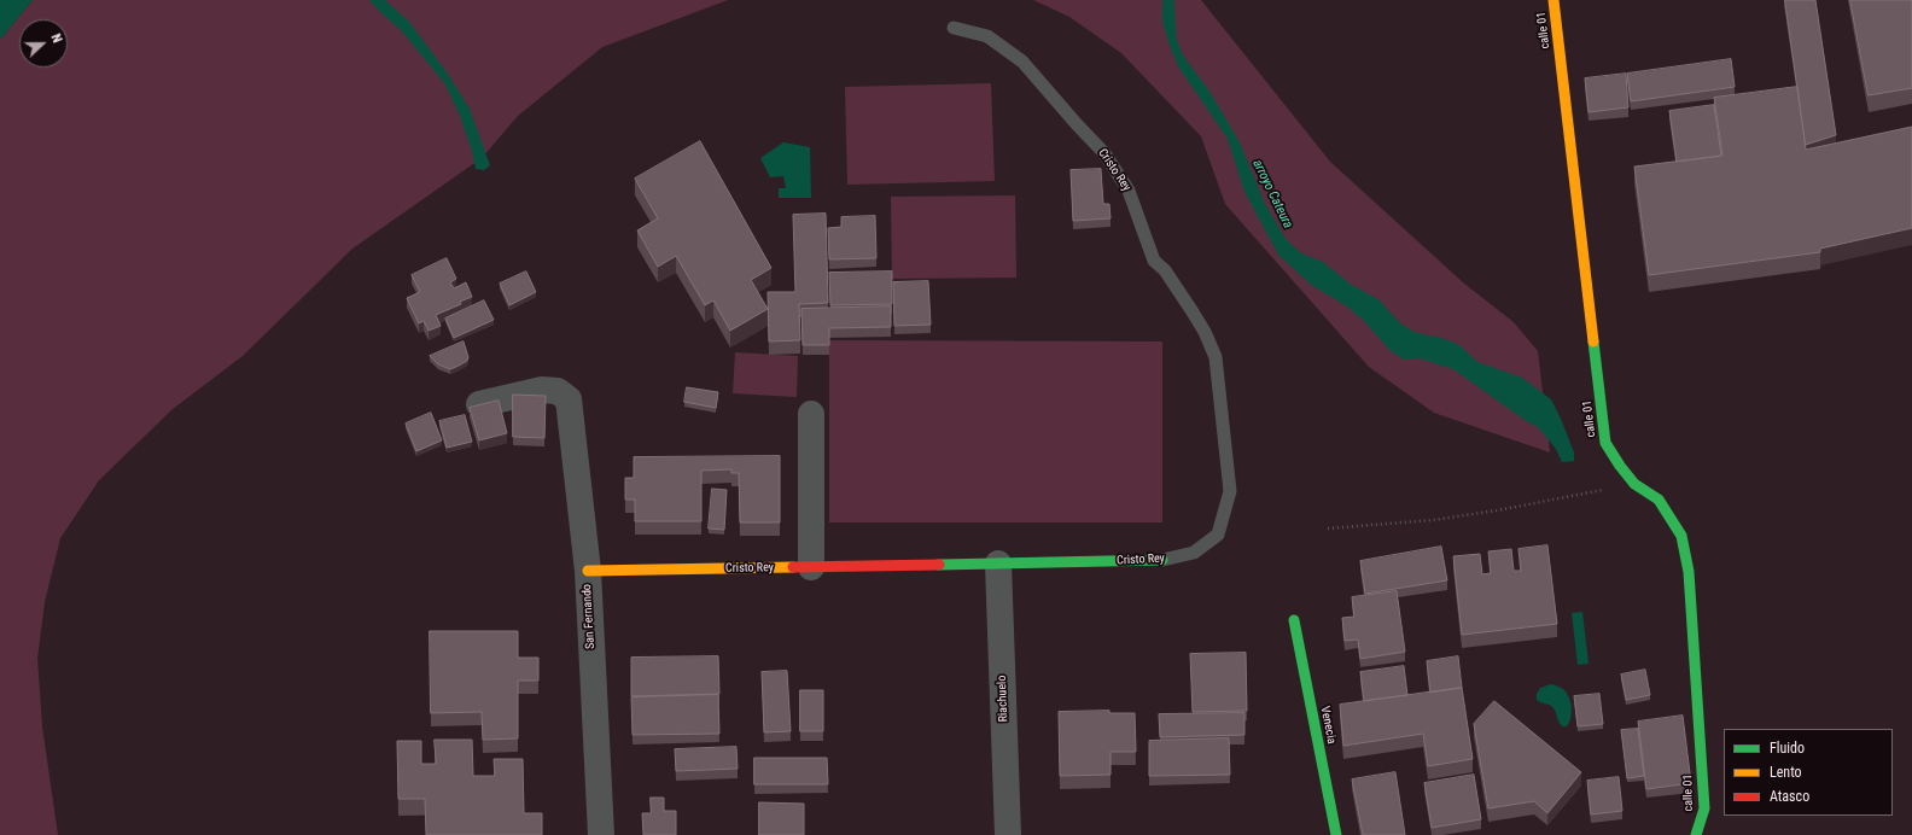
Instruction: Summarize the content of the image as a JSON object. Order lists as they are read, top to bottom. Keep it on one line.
{"streets":{"street":["calle 01","Cristo Rey","San Fernando","Riachuelo","Venecia"]},"crossings":[["Cristo Rey","San Fernando"],["Cristo Rey","Riachuelo"]],"water":["arroyo Cateura"],"legend":["Fluido","Lento","Atasco"],"north":"right"}
